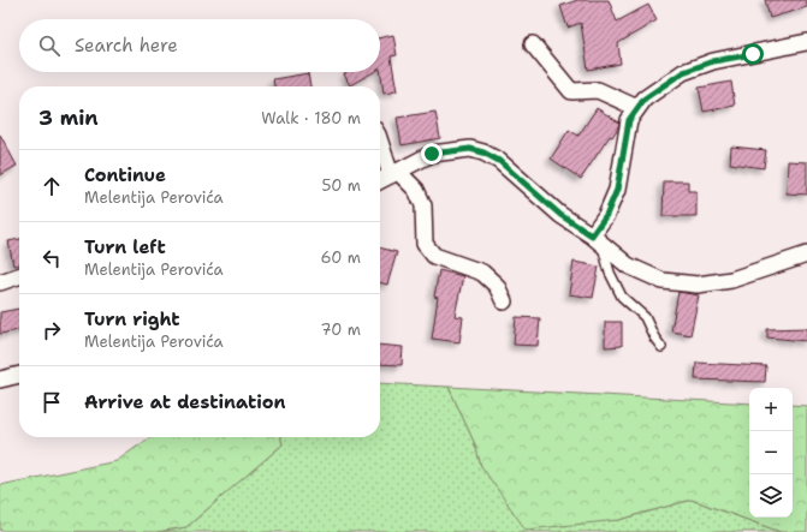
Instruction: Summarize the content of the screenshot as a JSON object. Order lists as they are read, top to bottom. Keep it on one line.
{"page":{"search":"Search here","heading":["3 min","Walk · 180 m"],"list":[["Continue","Melentija Perovića","50 m"],["Turn left","Melentija Perovića","60 m"],["Turn right","Melentija Perovića","70 m"],"Arrive at destination"],"map_buttons":["+","−"]}}
